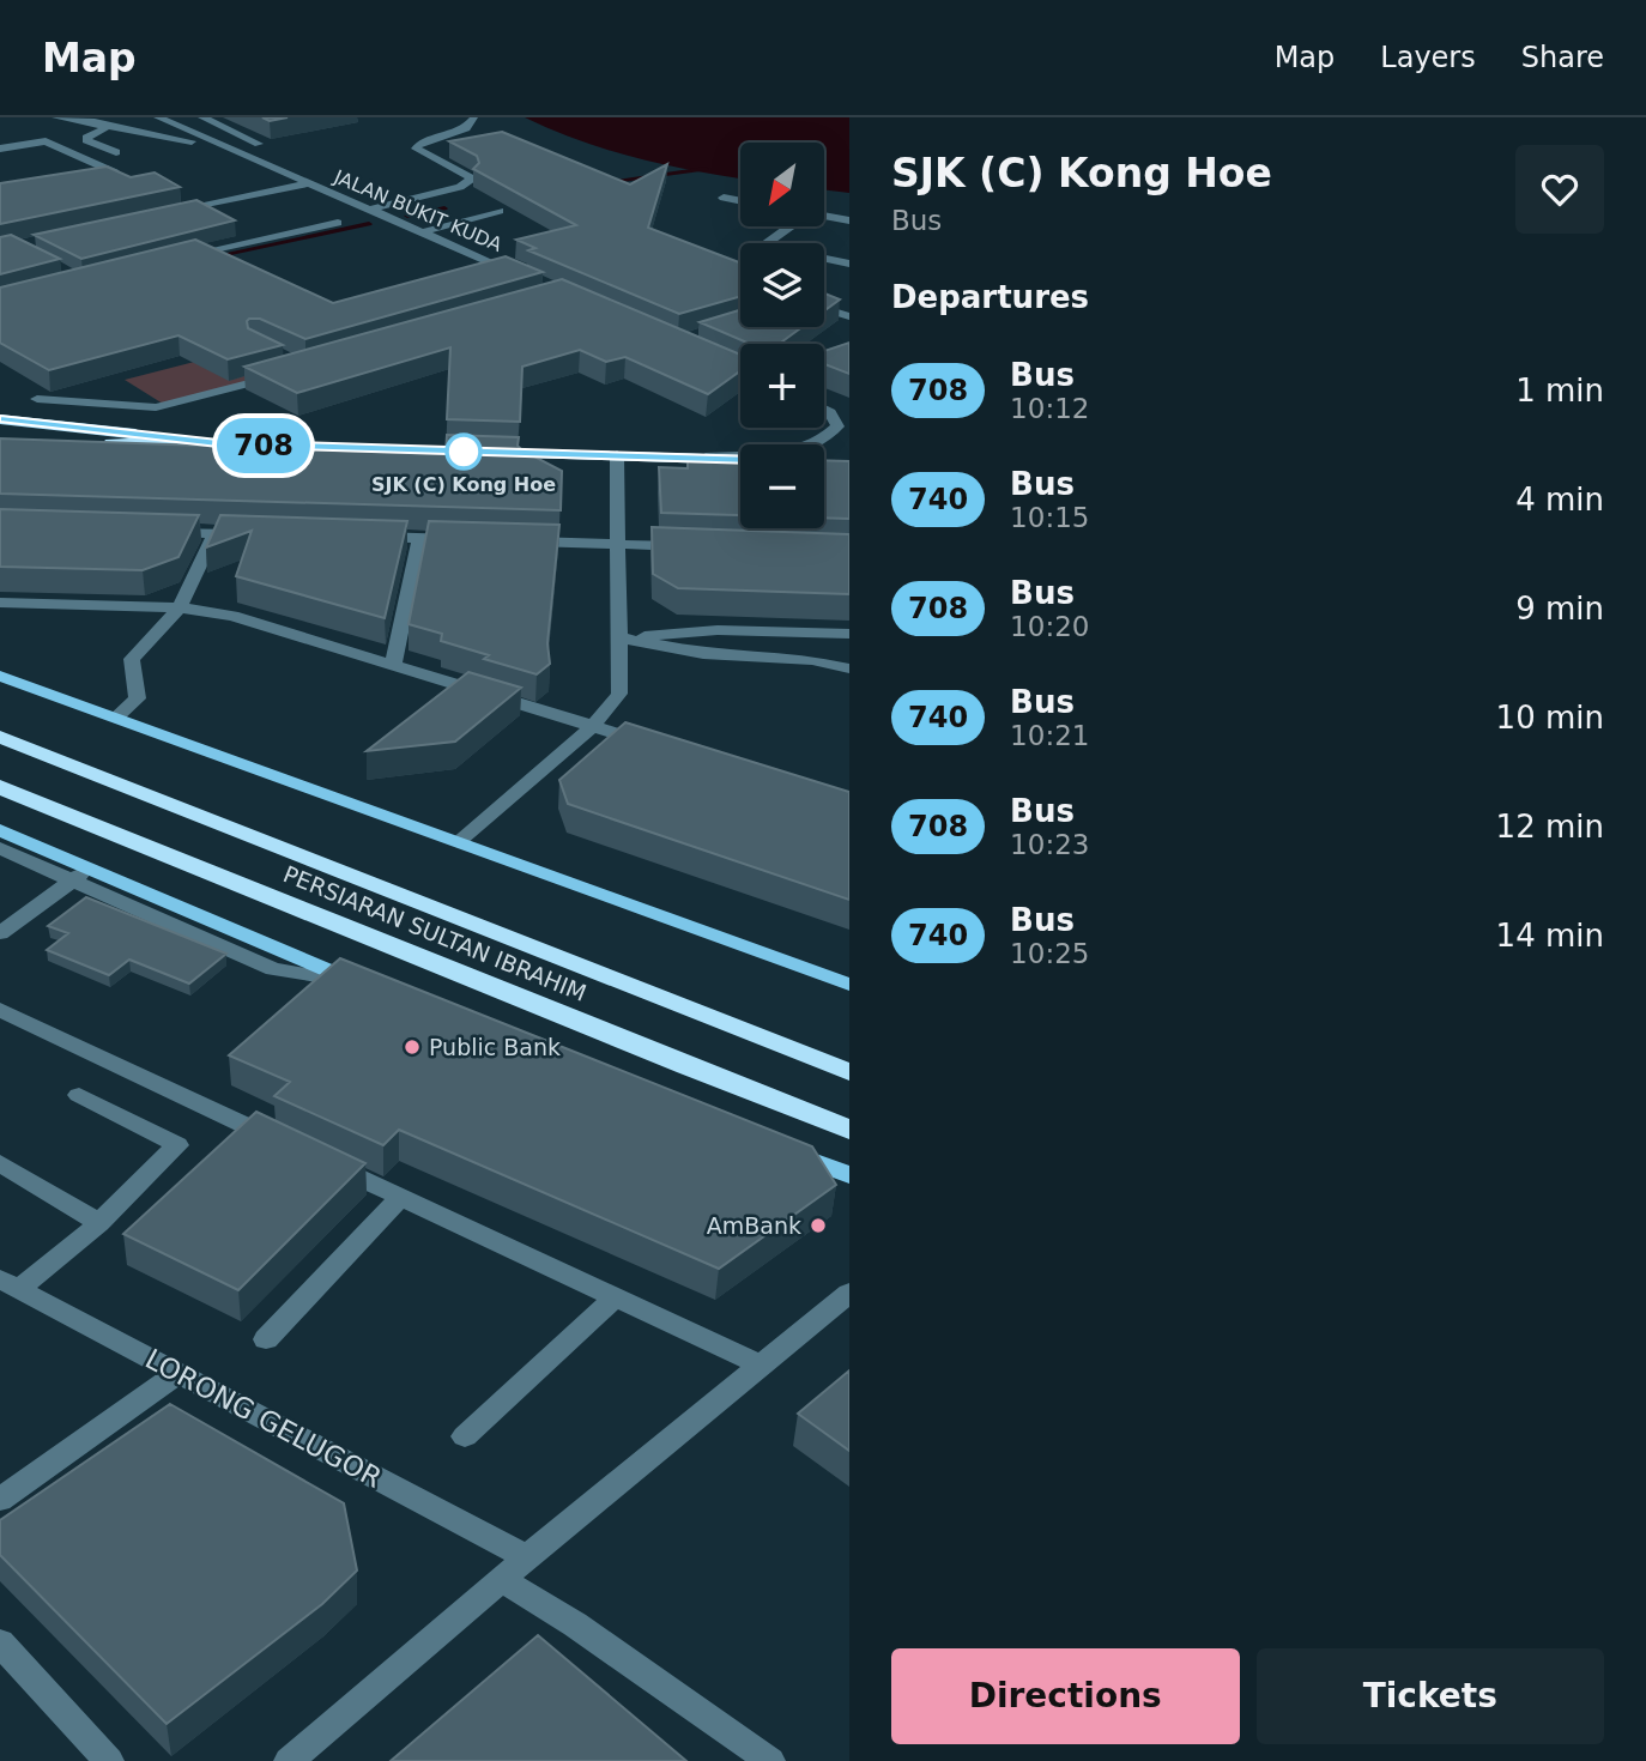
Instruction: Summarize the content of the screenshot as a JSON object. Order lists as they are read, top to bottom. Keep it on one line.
{"streets":{"highway":["PERSIARAN SULTAN IBRAHIM"],"street":["JALAN BUKIT KUDA","LORONG GELUGOR"]},"places":["SJK (C) Kong Hoe","Public Bank","AmBank"],"lines":["bus line 708"],"north":"bottom left","page":{"header":"Map","nav":["Map","Layers","Share"],"on_map":"708","heading":[["SJK (C) Kong Hoe","Bus"],"Departures"],"map_buttons":["+","−"],"list":[{"mark":"708","name":"Bus","note":"10:12","value":"1 min"},{"mark":"740","name":"Bus","note":"10:15","value":"4 min"},{"mark":"708","name":"Bus","note":"10:20","value":"9 min"},{"mark":"740","name":"Bus","note":"10:21","value":"10 min"},{"mark":"708","name":"Bus","note":"10:23","value":"12 min"},{"mark":"740","name":"Bus","note":"10:25","value":"14 min"}],"buttons":["Directions","Tickets"]}}
